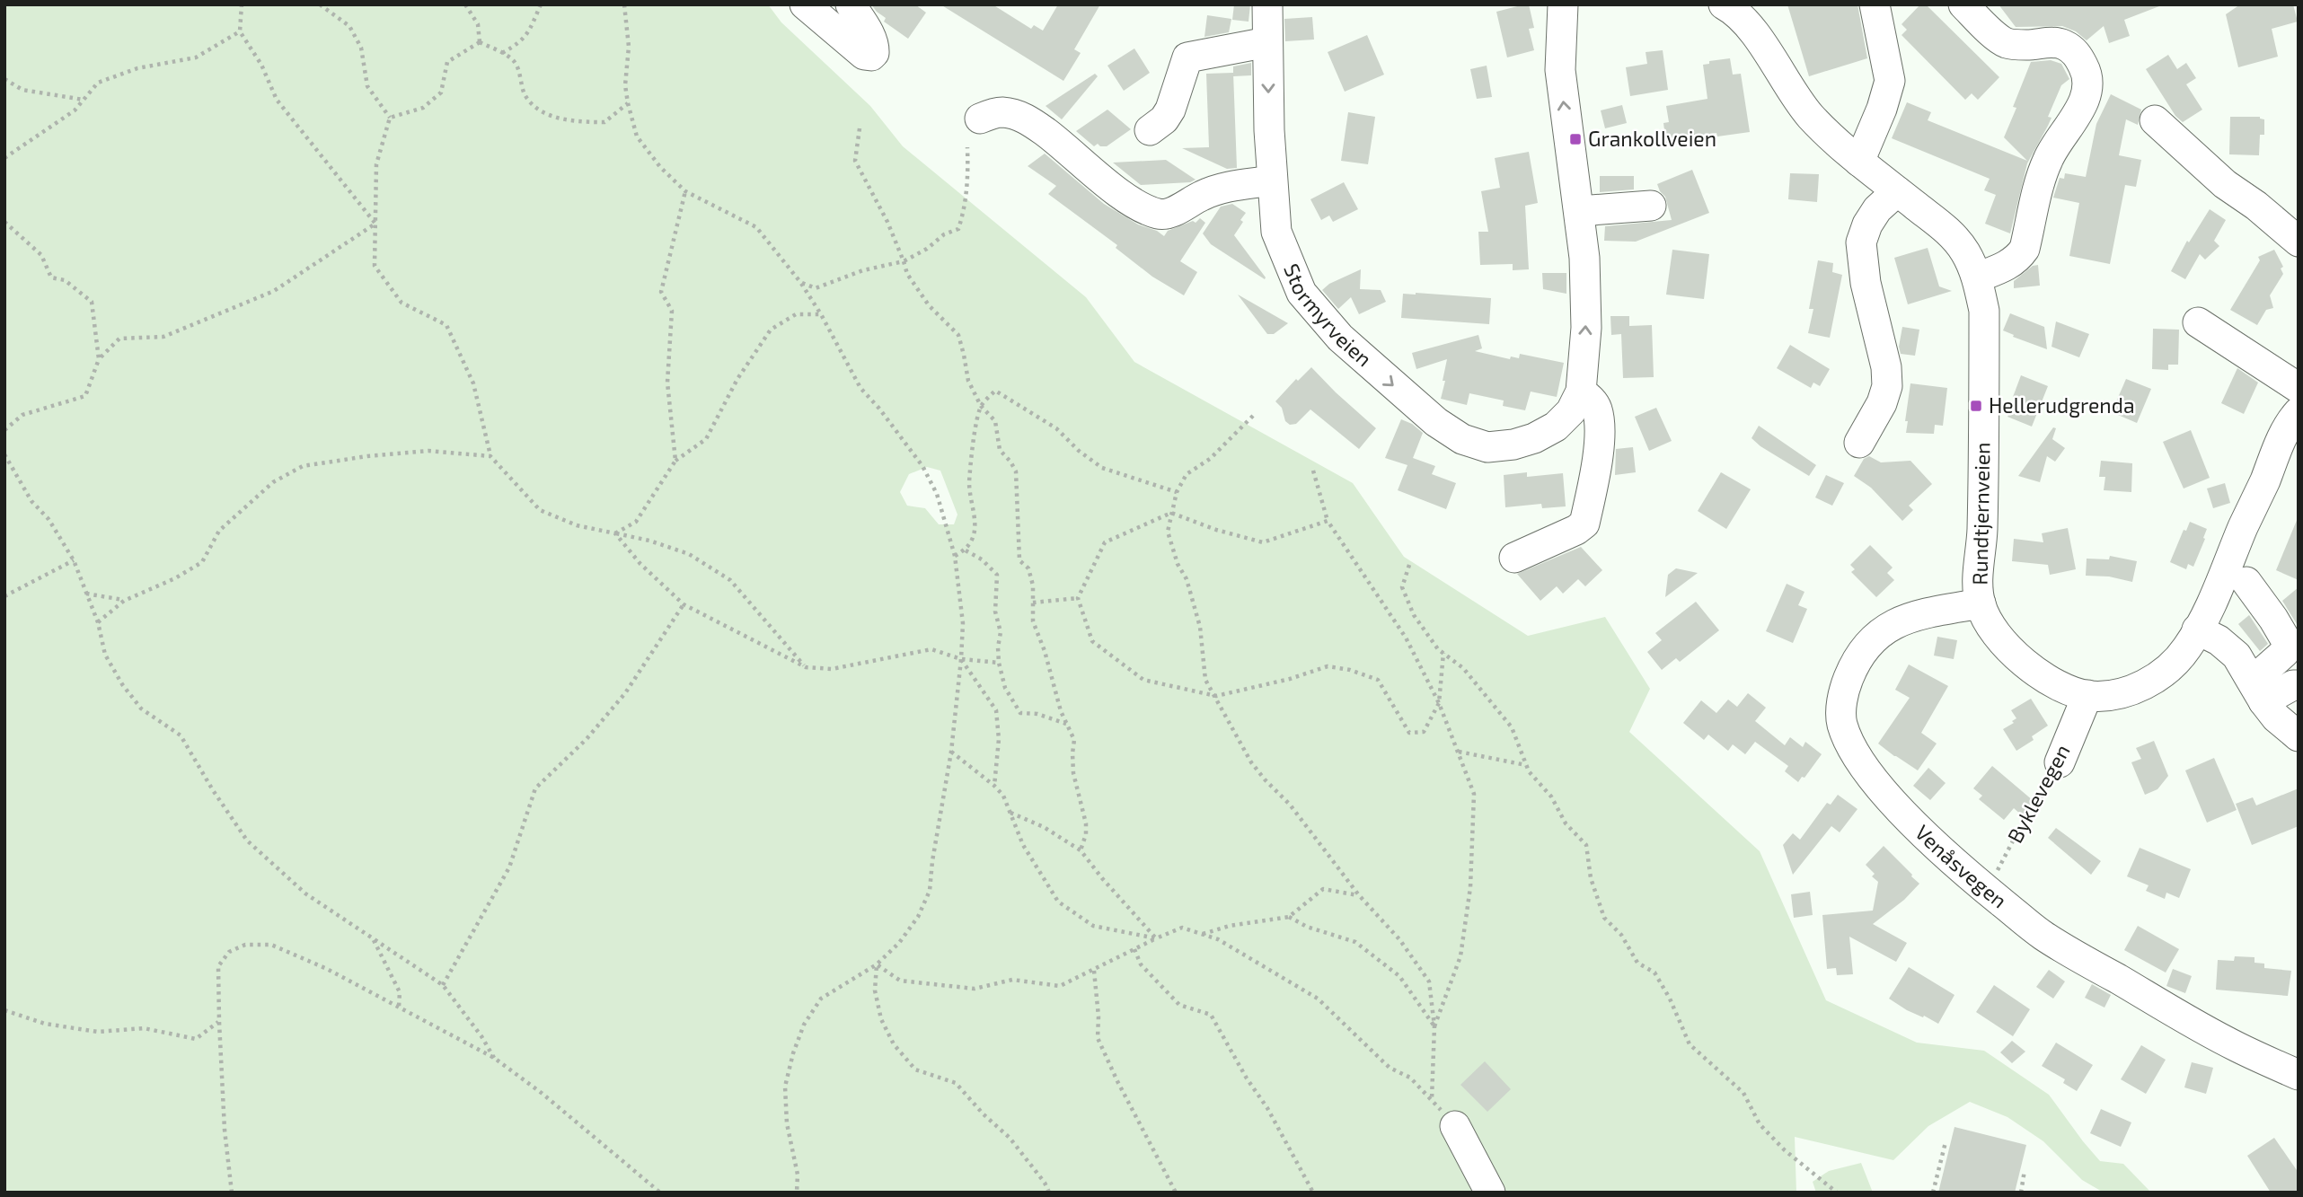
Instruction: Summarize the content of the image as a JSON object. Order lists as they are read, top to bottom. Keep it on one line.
{"streets":{"street":["Stormyrveien","Rundtjernveien","Byklevegen","Venåsvegen"]},"crossings":[["Rundtjernveien","Byklevegen"],["Rundtjernveien","Venåsvegen"],["Byklevegen","Venåsvegen"]],"places":{"transit":["Grankollveien","Hellerudgrenda"]}}
